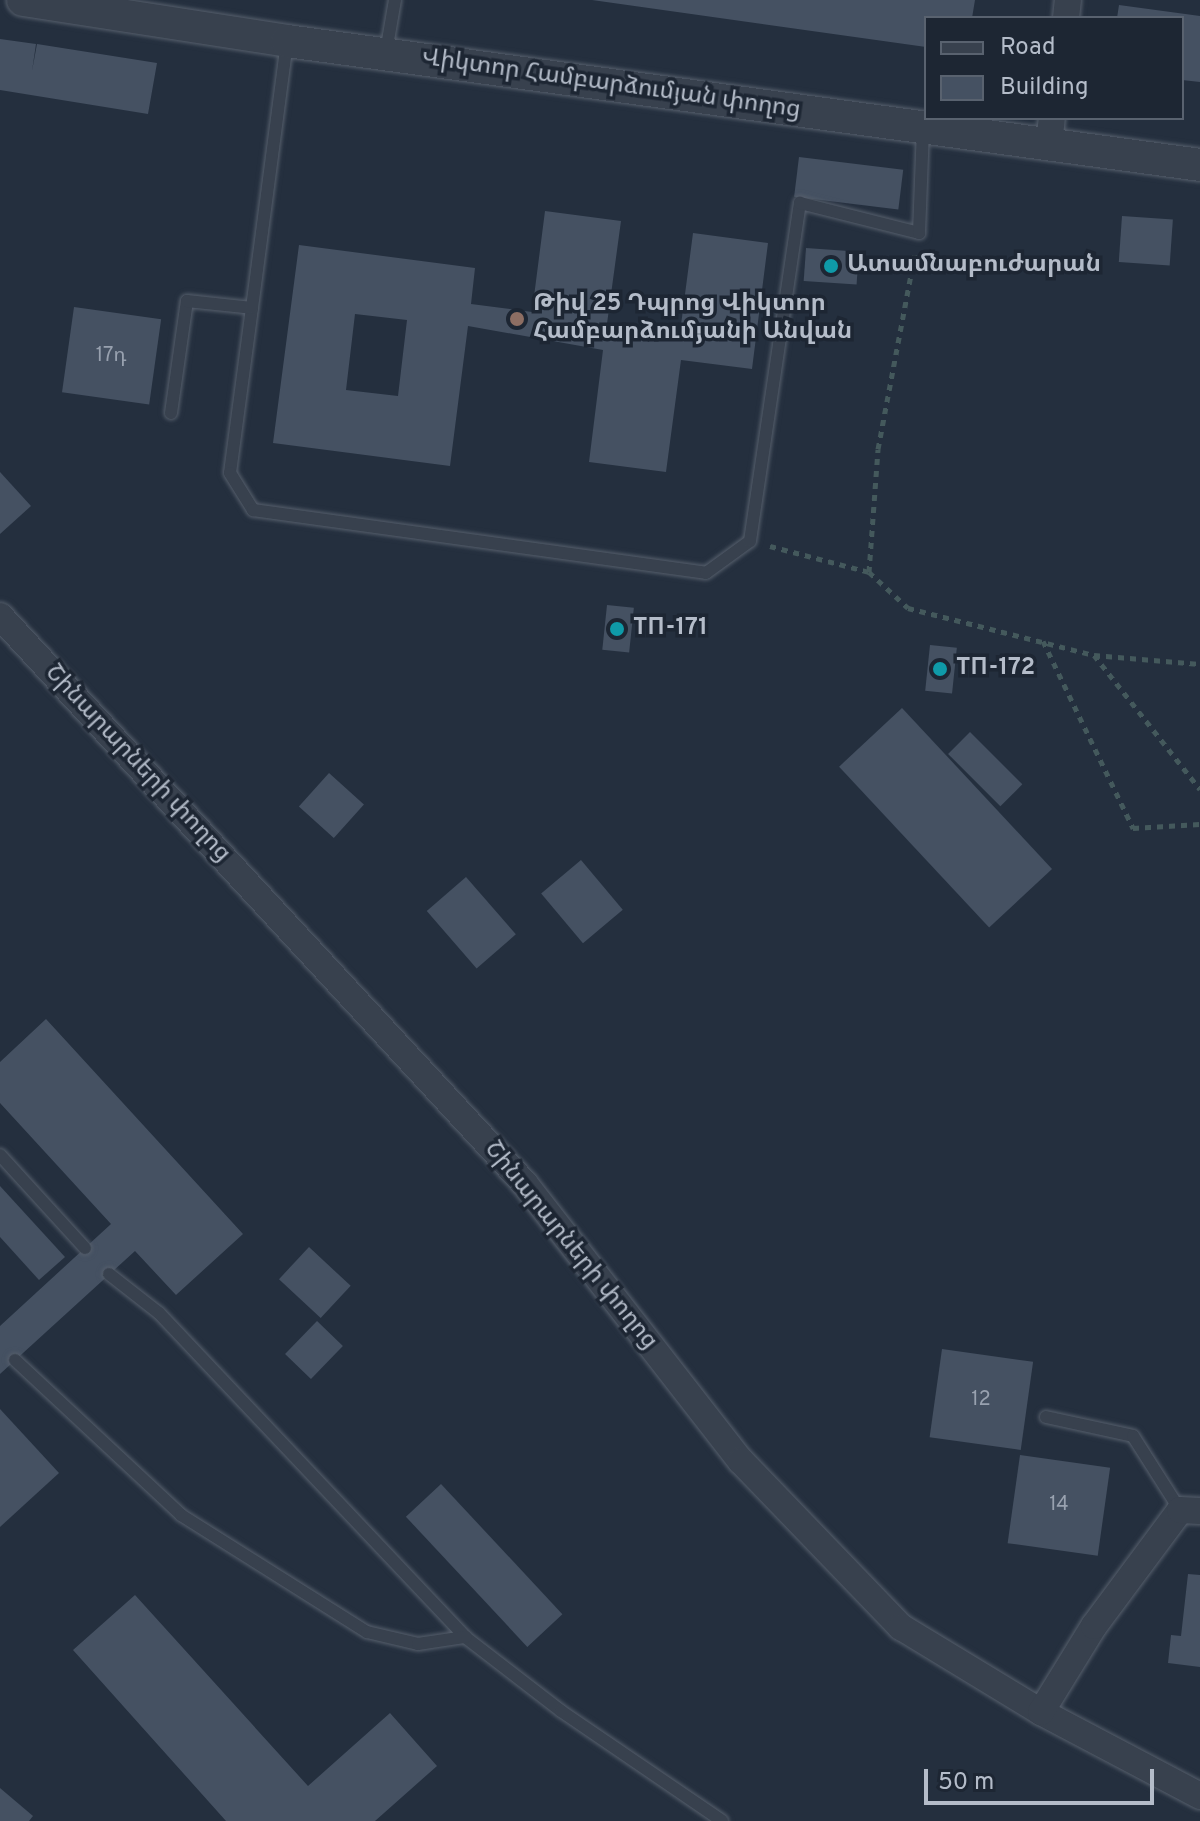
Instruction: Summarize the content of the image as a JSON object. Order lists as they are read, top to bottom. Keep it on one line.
{"streets":{"street":["Վիկտոր Համբարձումյան փողոց","Շինարարների փողոց"]},"places":["Ատամնաբուժարան","Թիվ 25 Դպրոց Վիկտոր Համբարձումյանի Անվան","ТП-171","ТП-172"],"house_numbers":["17դ","12","14"],"legend":["Road","Building"],"scale_bar":"50 m"}
